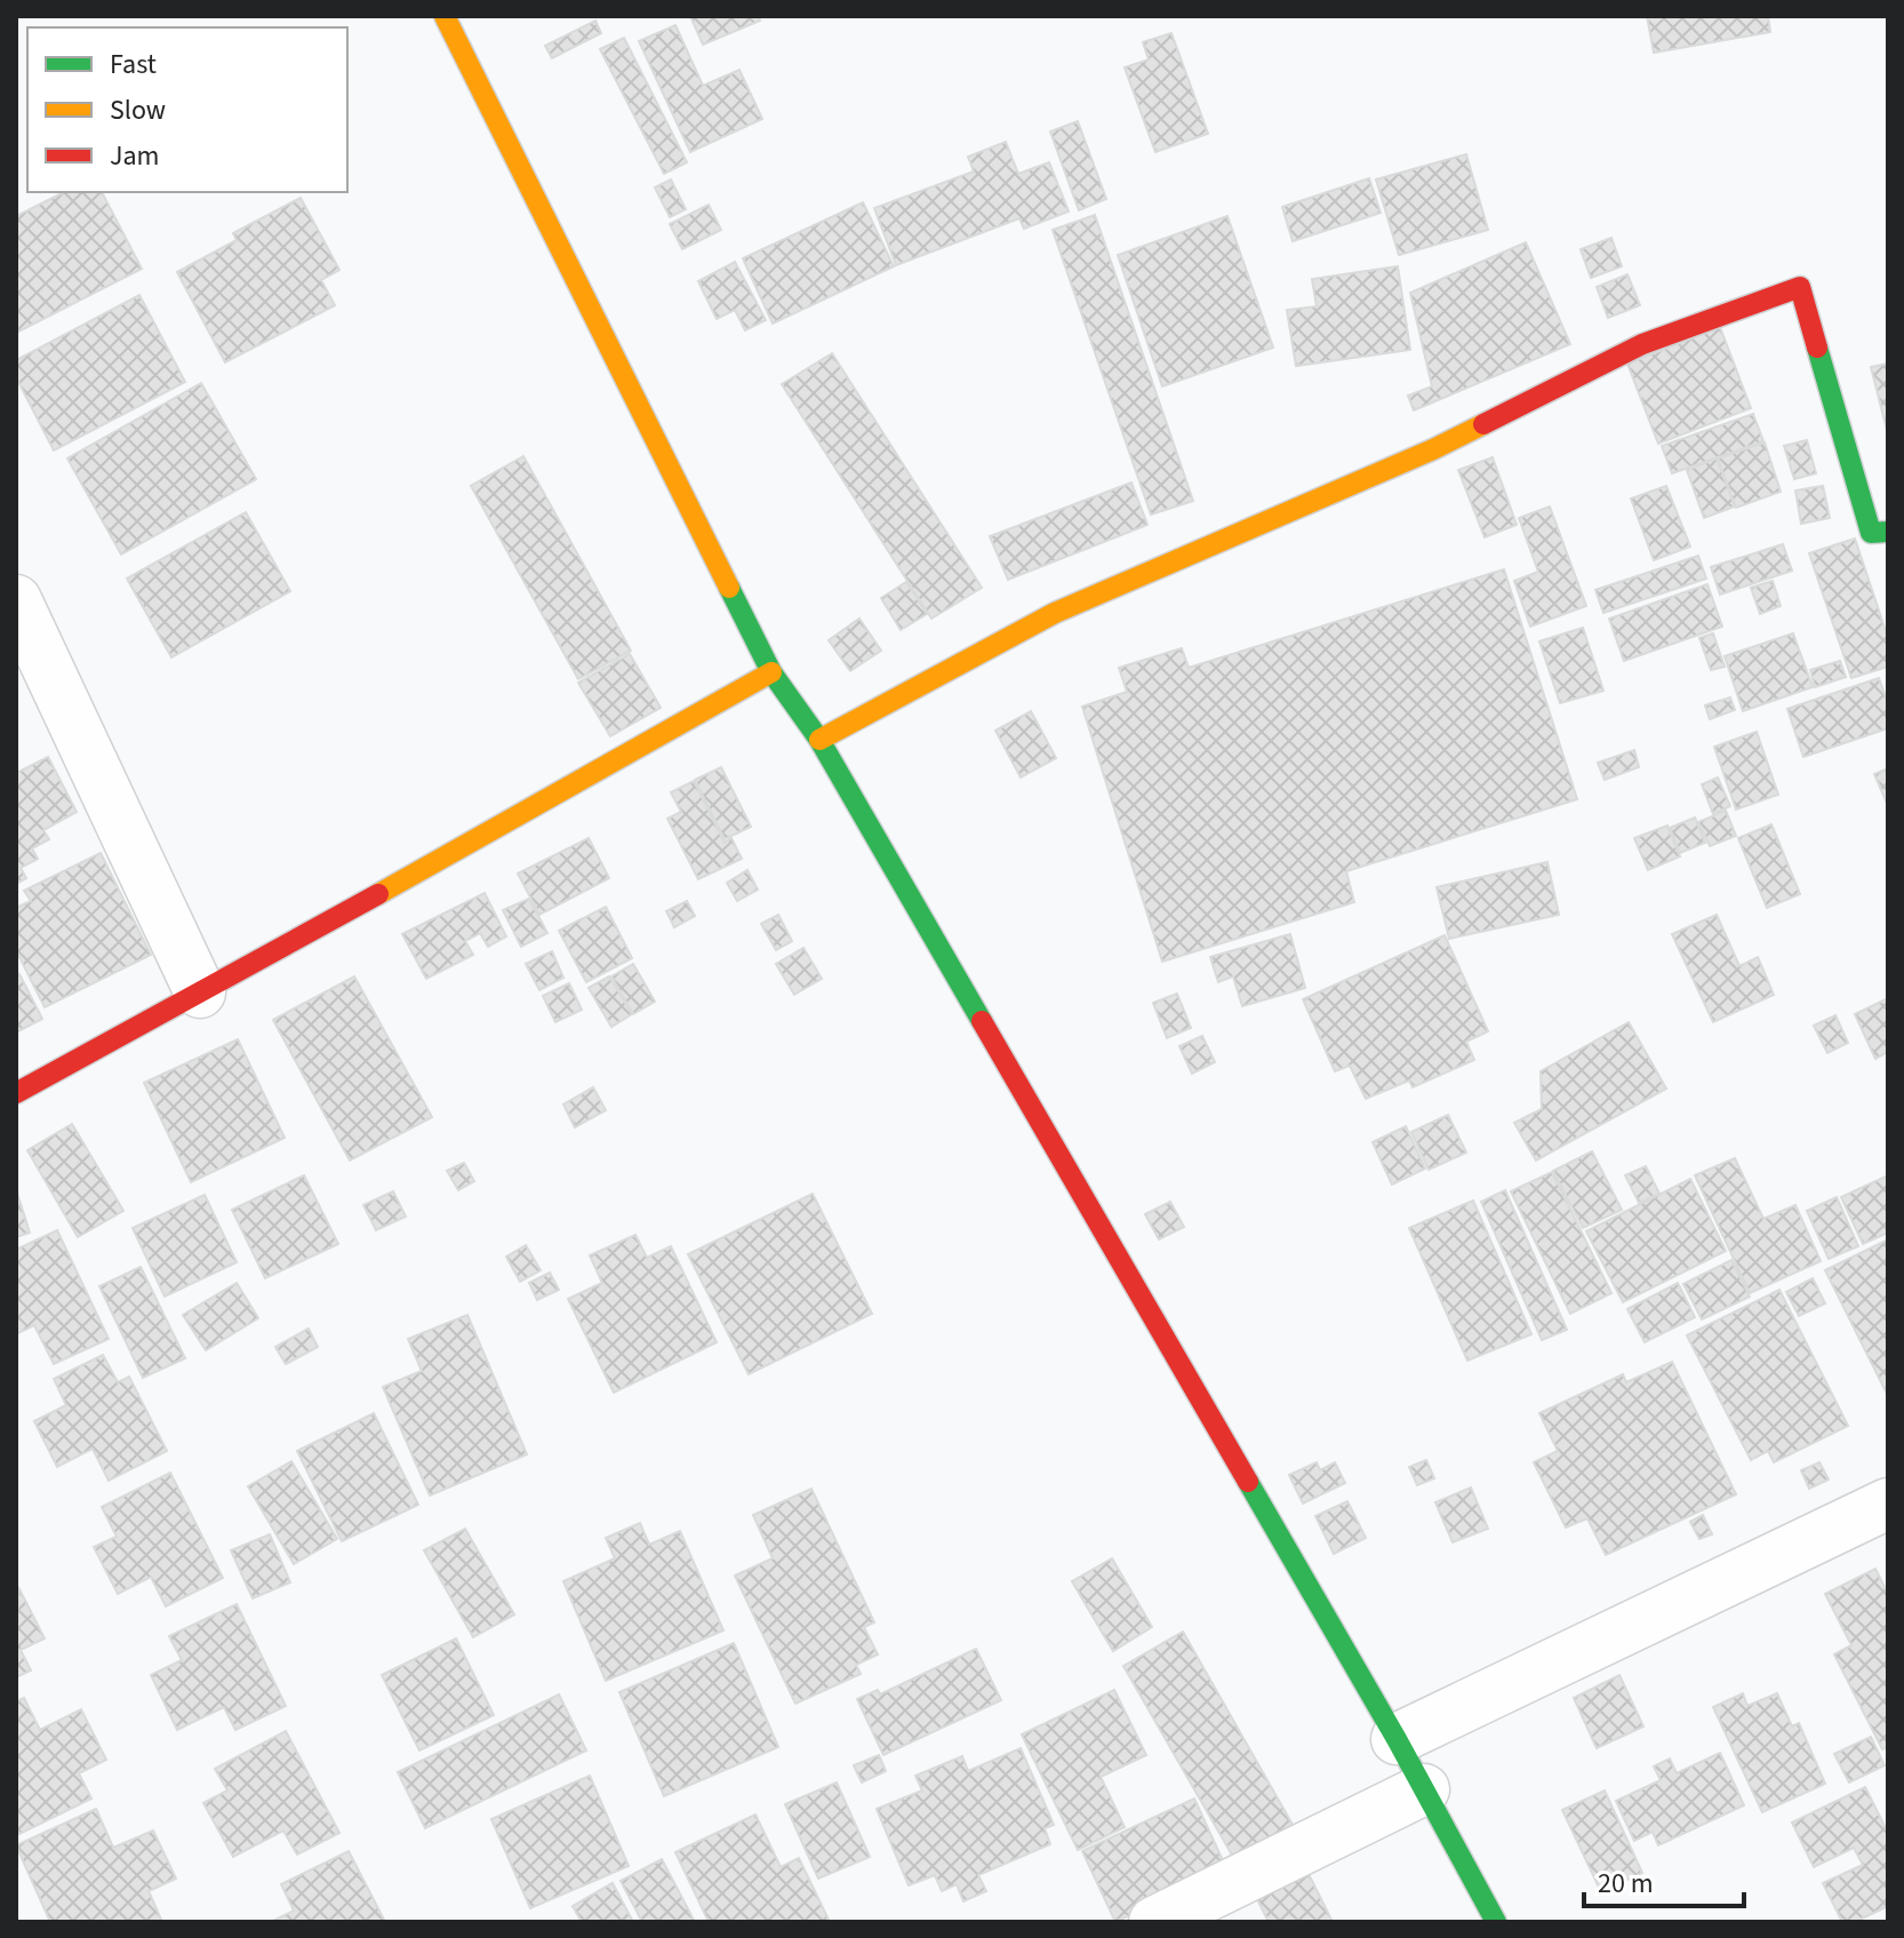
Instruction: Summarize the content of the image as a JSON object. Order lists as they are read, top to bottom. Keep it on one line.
{"legend":["Fast","Slow","Jam"],"scale_bar":"20 m"}
